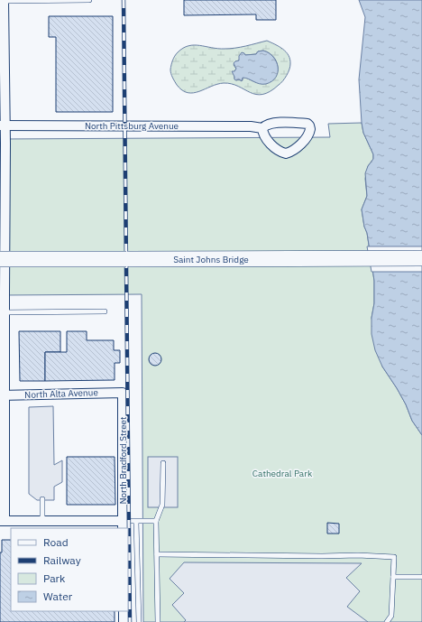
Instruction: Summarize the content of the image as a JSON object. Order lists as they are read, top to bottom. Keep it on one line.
{"streets":{"main road":["Saint Johns Bridge"],"street":["North Pittsburg Avenue","North Alta Avenue","North Bradford Street"]},"crossings":[["North Alta Avenue","North Bradford Street"]],"parks":["Cathedral Park"],"legend":["Road","Railway","Park","Water"]}
